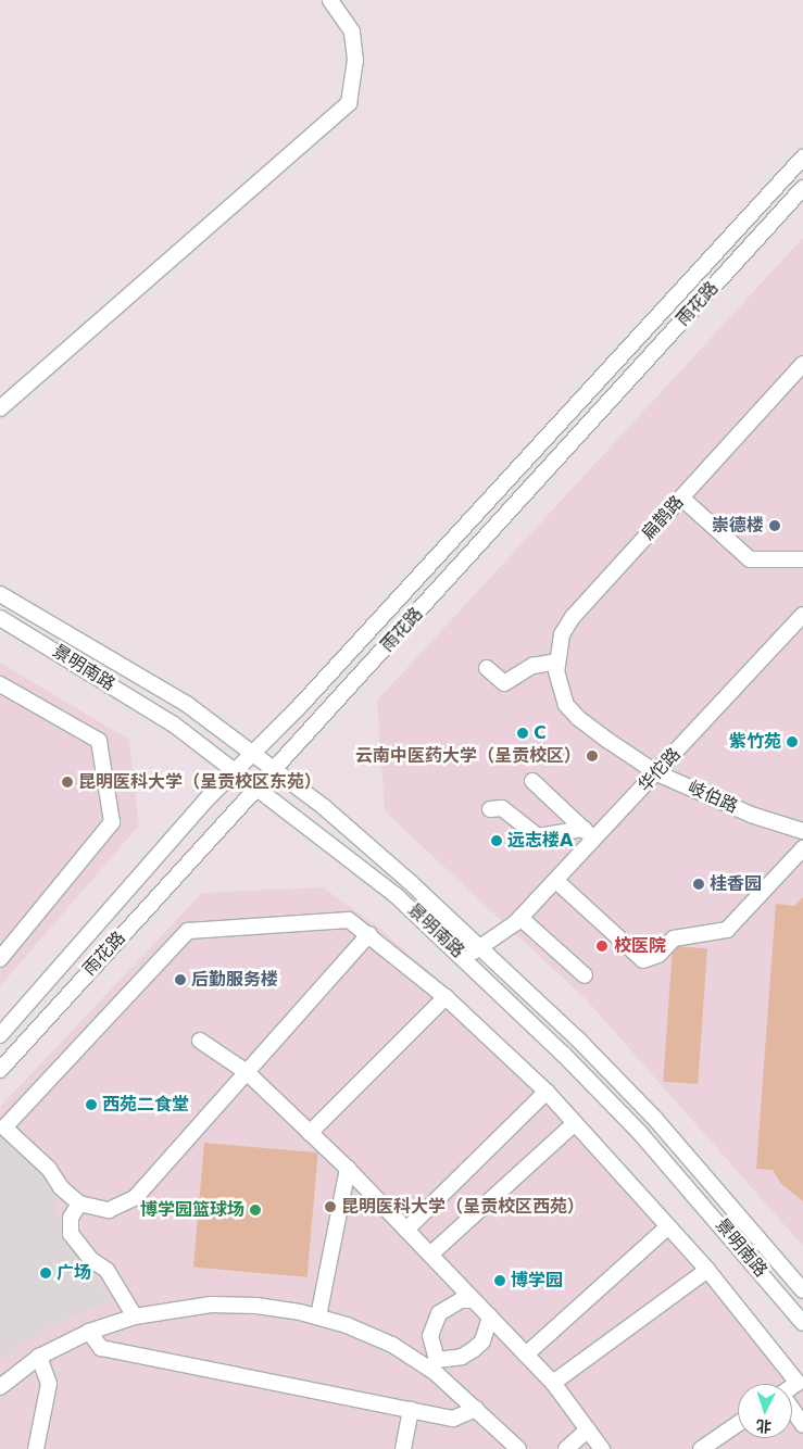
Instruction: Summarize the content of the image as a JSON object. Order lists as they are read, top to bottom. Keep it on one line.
{"streets":{"street":["雨花路","扁鹊路","景明南路","华佗路","岐伯路"]},"crossings":[["雨花路","景明南路"],["扁鹊路","岐伯路"],["景明南路","华佗路"],["华佗路","岐伯路"]],"places":["崇德楼","C","紫竹苑","云南中医药大学（呈贡校区）","昆明医科大学（呈贡校区东苑）","远志楼A","桂香园","校医院","后勤服务楼","西苑二食堂","昆明医科大学（呈贡校区西苑）","博学园篮球场","广场","博学园"],"north":"bottom"}
